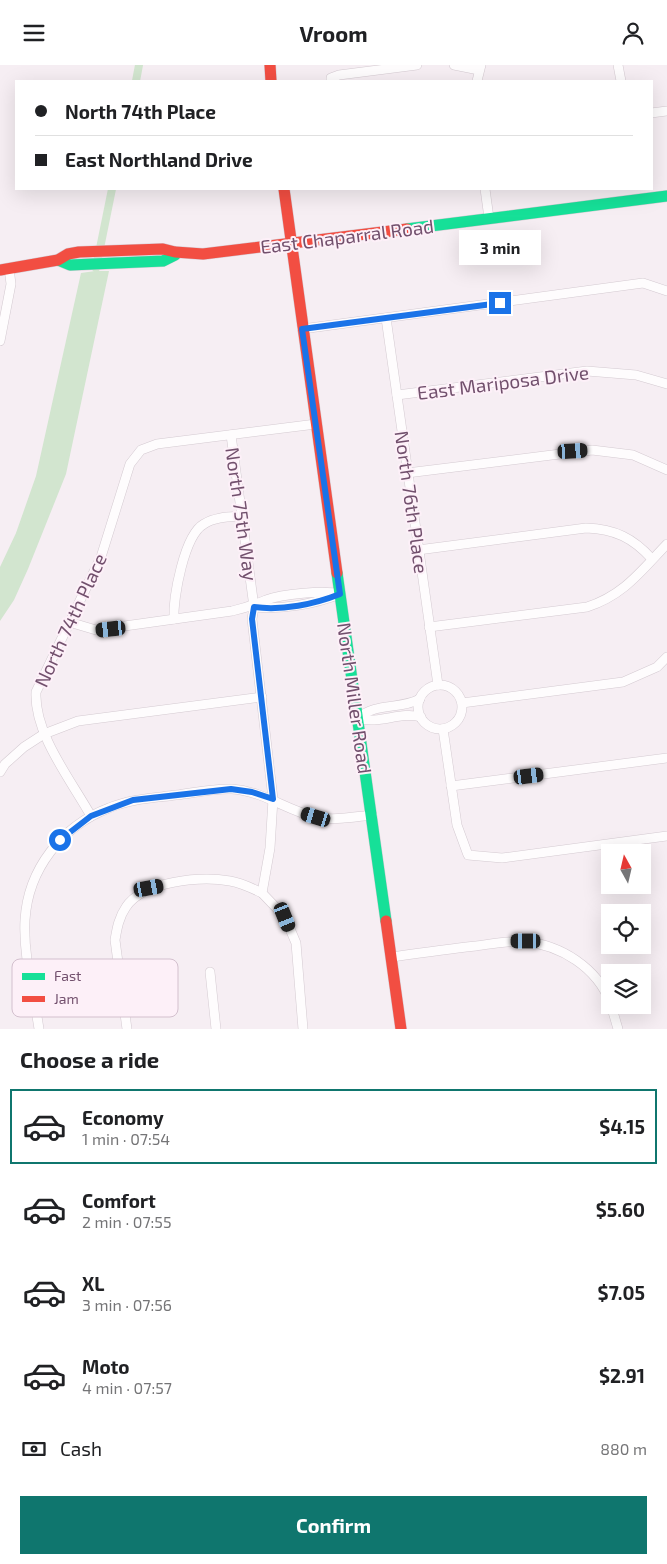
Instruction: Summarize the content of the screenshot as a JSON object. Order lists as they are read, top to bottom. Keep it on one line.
{"streets":{"street":["East Chaparral Road","East Mariposa Drive","North 76th Place","North 75th Way","North 74th Place","North Miller Road"]},"crossings":[["East Chaparral Road","North Miller Road"],["East Mariposa Drive","North 76th Place"],["North 75th Way","North 74th Place"]],"legend":["Fast","Jam"],"north":"top","page":{"header":"Vroom","banner":["North 74th Place","East Northland Drive"],"bubble":"3 min","heading":"Choose a ride","list":[{"name":"Economy","note":"1 min · 07:54","value":"$4.15"},{"name":"Comfort","note":"2 min · 07:55","value":"$5.60"},{"name":"XL","note":"3 min · 07:56","value":"$7.05"},{"name":"Moto","note":"4 min · 07:57","value":"$2.91"}],"pay":["Cash","880 m"],"buttons":"Confirm"}}
